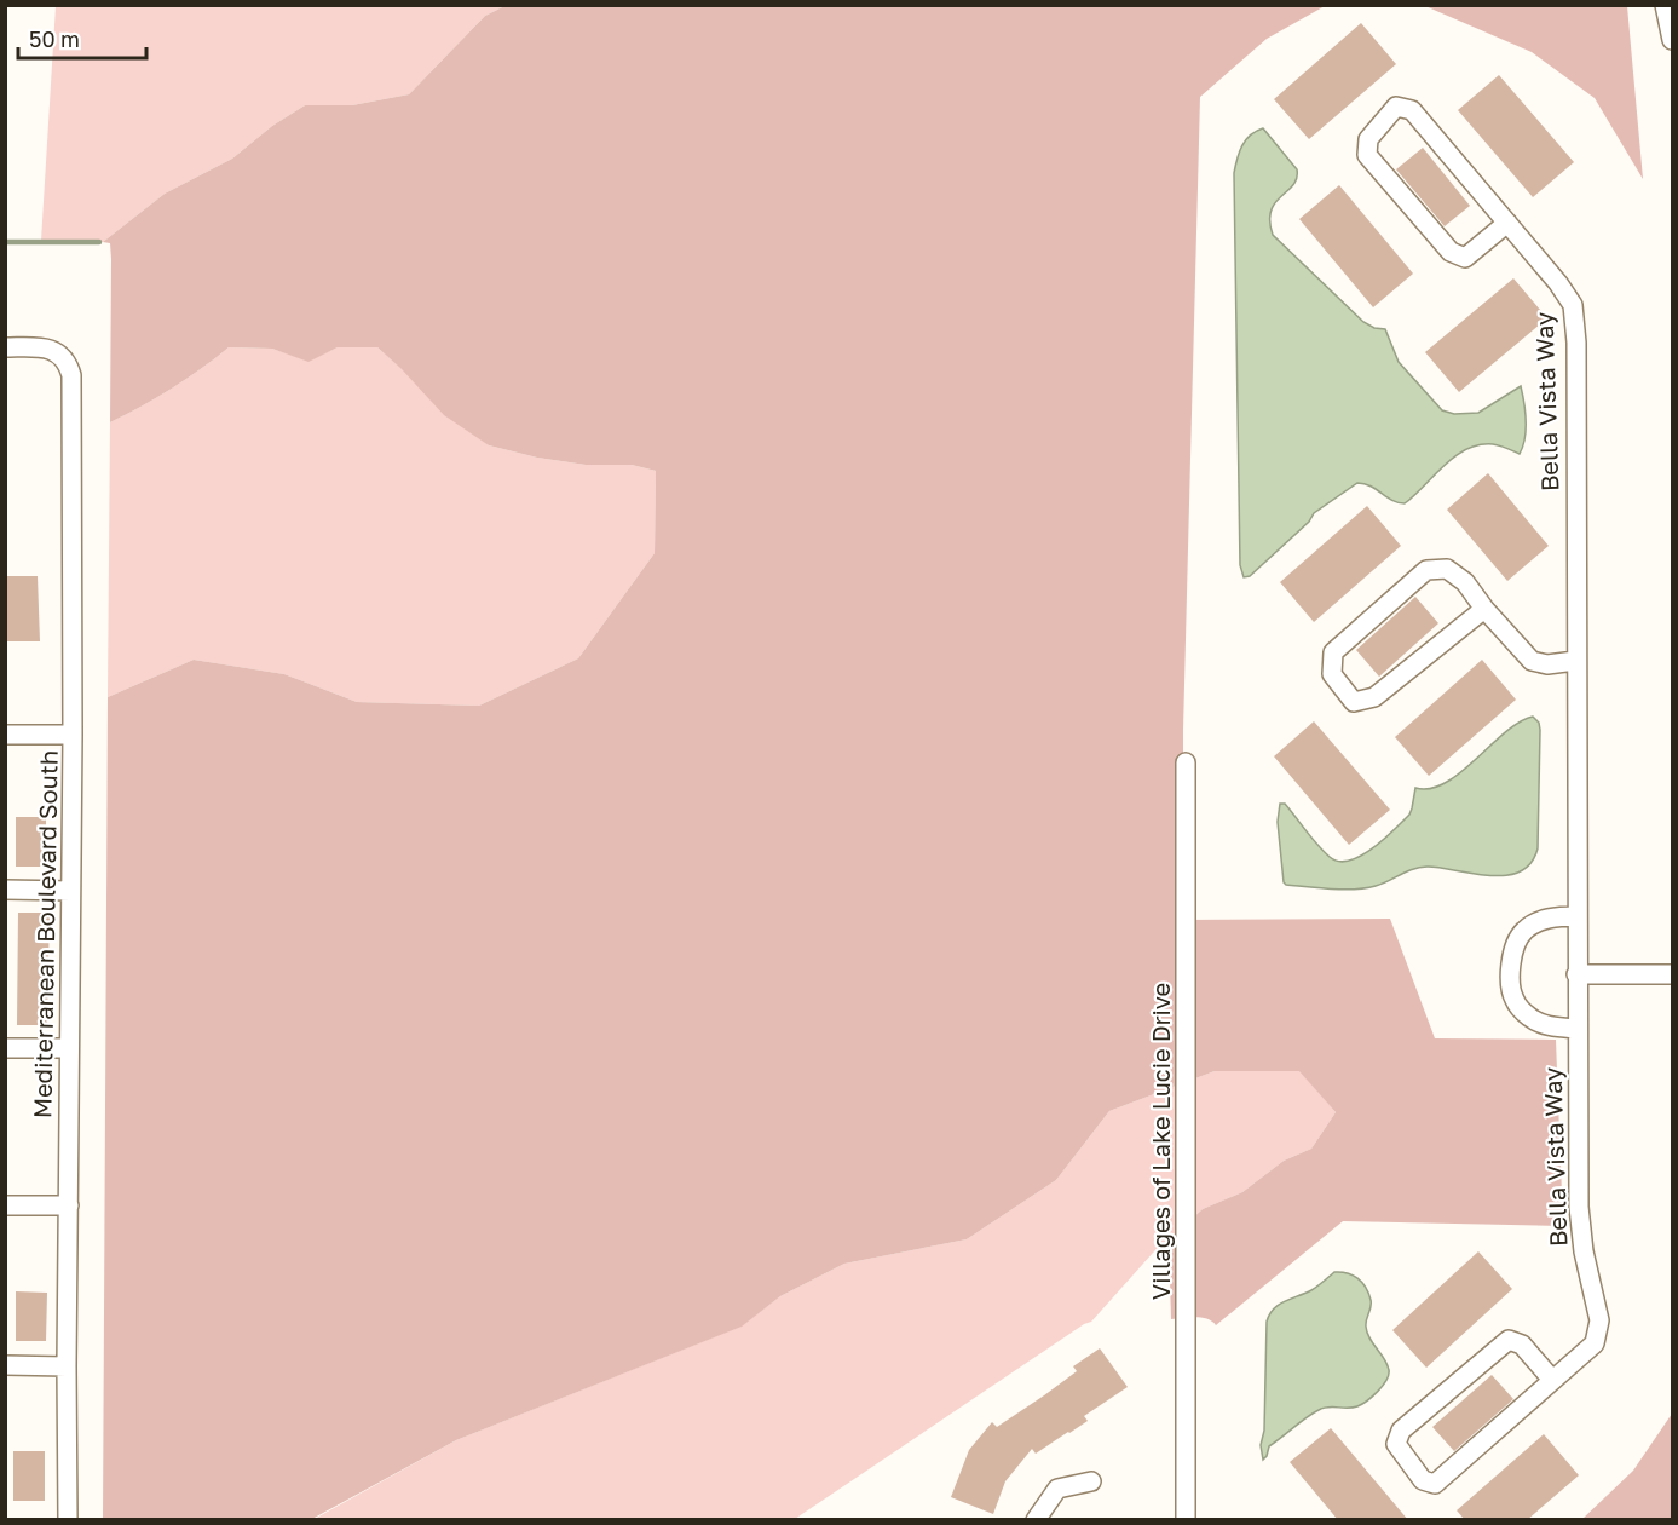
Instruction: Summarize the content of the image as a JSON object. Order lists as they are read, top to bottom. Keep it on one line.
{"streets":{"street":["Bella Vista Way","Mediterranean Boulevard South","Villages of Lake Lucie Drive"]},"scale_bar":"50 m"}
